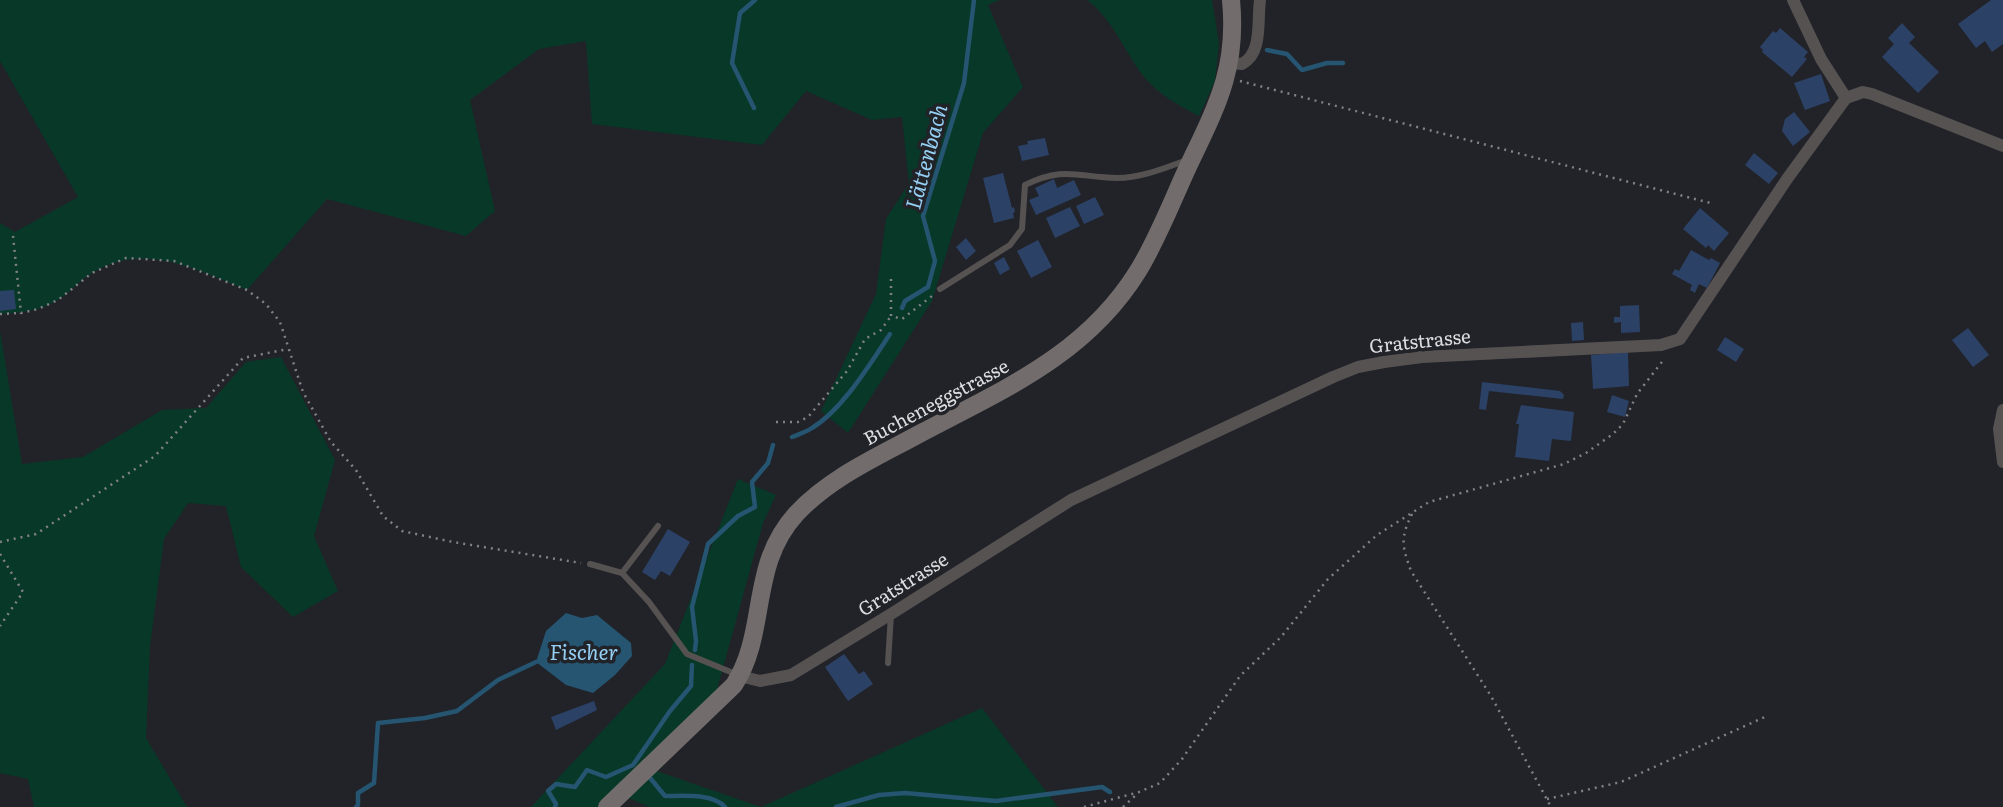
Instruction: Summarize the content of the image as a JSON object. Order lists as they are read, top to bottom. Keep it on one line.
{"streets":{"street":["Gratstrasse","Bucheneggstrasse"]},"crossings":[["Gratstrasse","Bucheneggstrasse"]],"water":["Lättenbach","Fischer"]}
